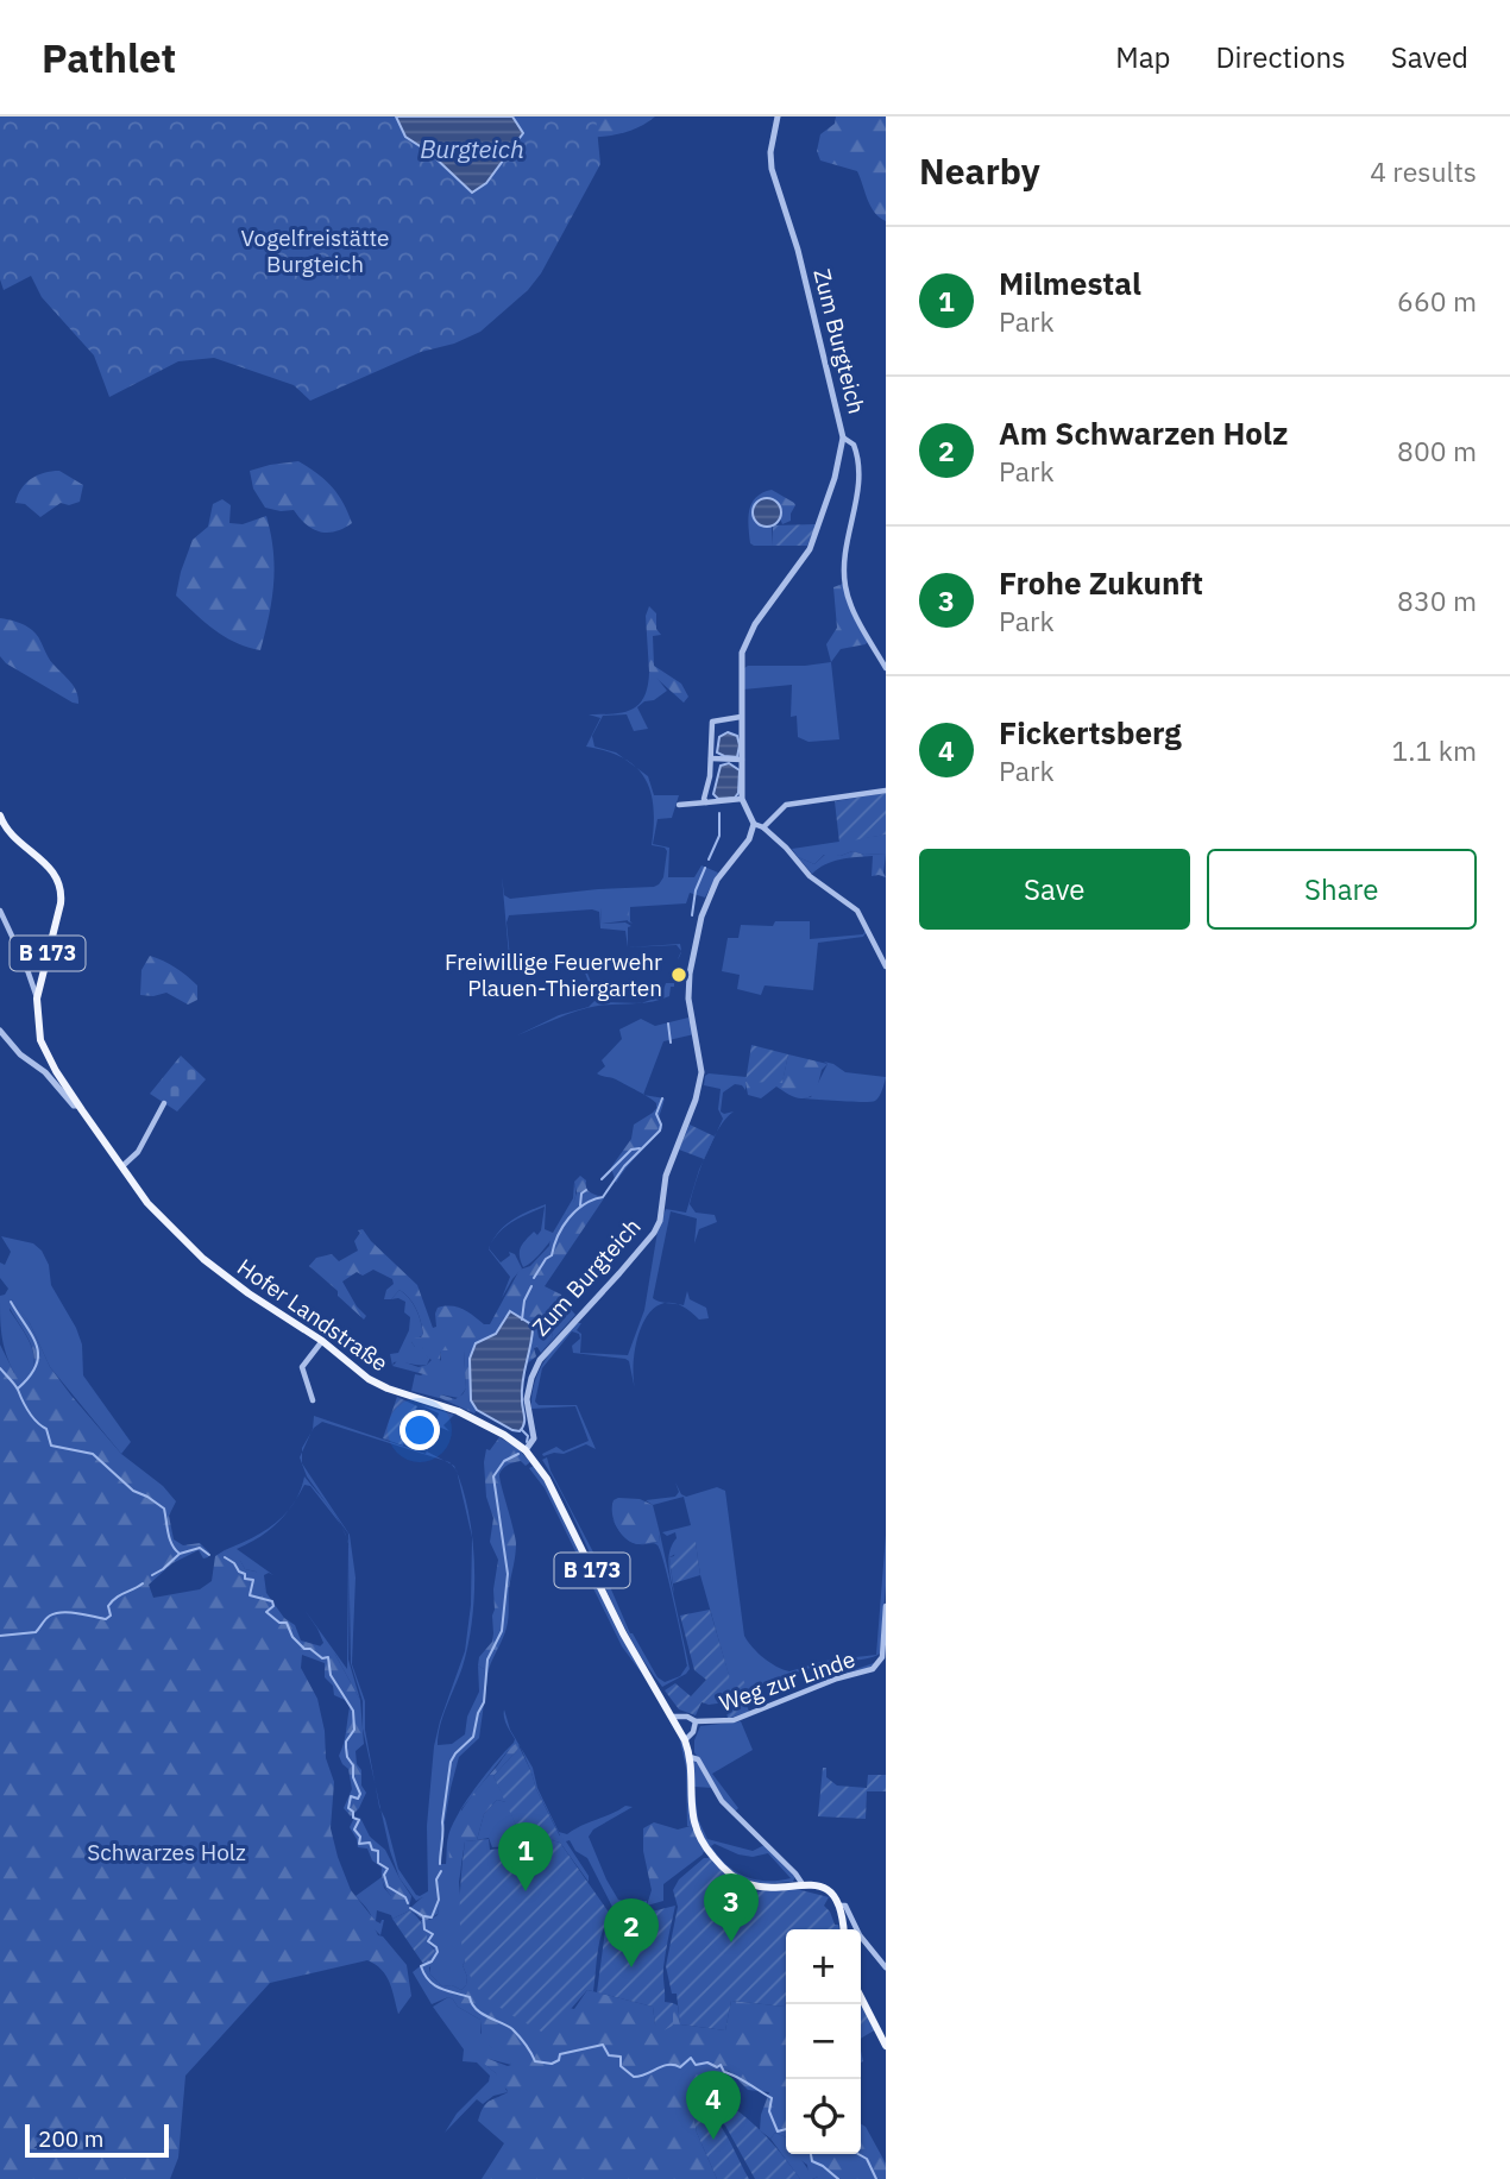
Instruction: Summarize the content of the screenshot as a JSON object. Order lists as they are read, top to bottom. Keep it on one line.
{"streets":{"main road":["B 173","Hofer Landstraße"],"street":["Zum Burgteich","Weg zur Linde"]},"crossings":[["Zum Burgteich","Hofer Landstraße"],["Hofer Landstraße","Weg zur Linde"]],"water":["Burgteich"],"parks":["Vogelfreistätte Burgteich","Schwarzes Holz"],"places":["Freiwillige Feuerwehr Plauen-Thiergarten"],"scale_bar":"200 m","page":{"header":"Pathlet","nav":["Map","Directions","Saved"],"heading":["Nearby","4 results"],"list":[{"mark":"1","name":"Milmestal","note":"Park","value":"660 m"},{"mark":"2","name":"Am Schwarzen Holz","note":"Park","value":"800 m"},{"mark":"3","name":"Frohe Zukunft","note":"Park","value":"830 m"},{"mark":"4","name":"Fickertsberg","note":"Park","value":"1.1 km"}],"buttons":["Save","Share"],"pins":["1","3","2","4"],"map_buttons":["+","−"],"scale":"200 m"}}
